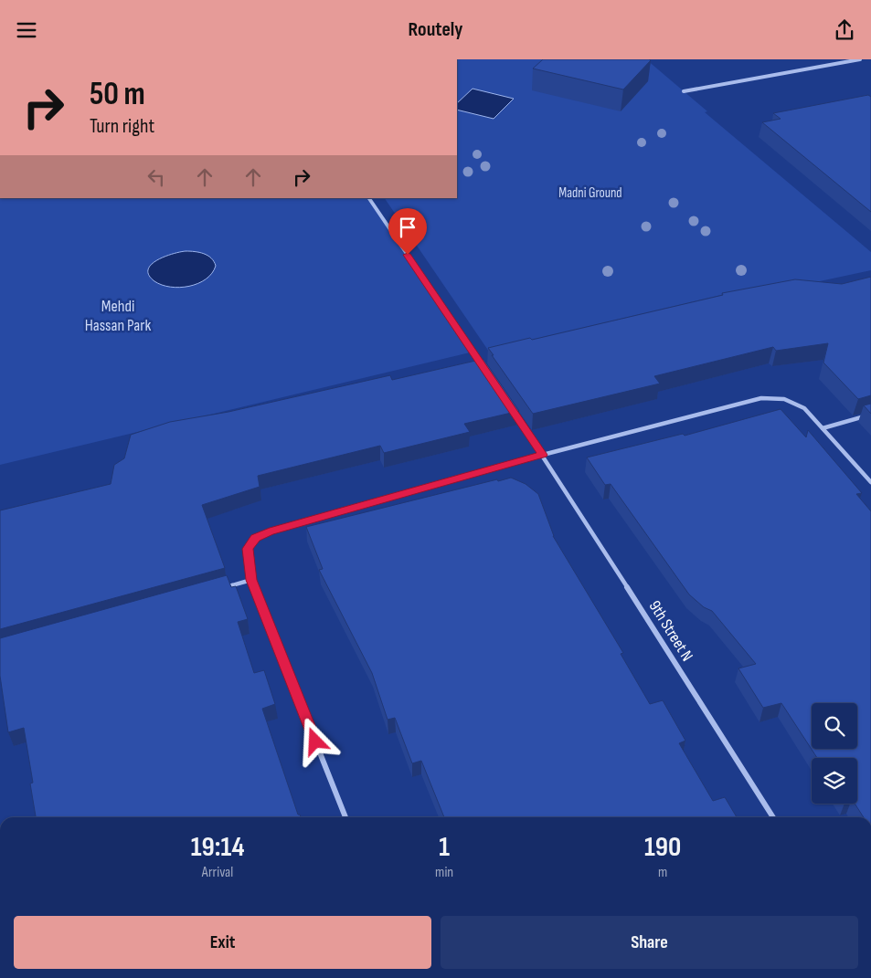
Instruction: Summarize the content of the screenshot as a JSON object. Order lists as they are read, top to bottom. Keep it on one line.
{"streets":{"street":["9th Street N"]},"parks":["Madni Ground","Mehdi Hassan Park"],"page":{"header":"Routely","turn":["50 m","Turn right"],"eta":["19:14","Arrival","1","min","190","m"],"buttons":["Exit","Share"]}}
